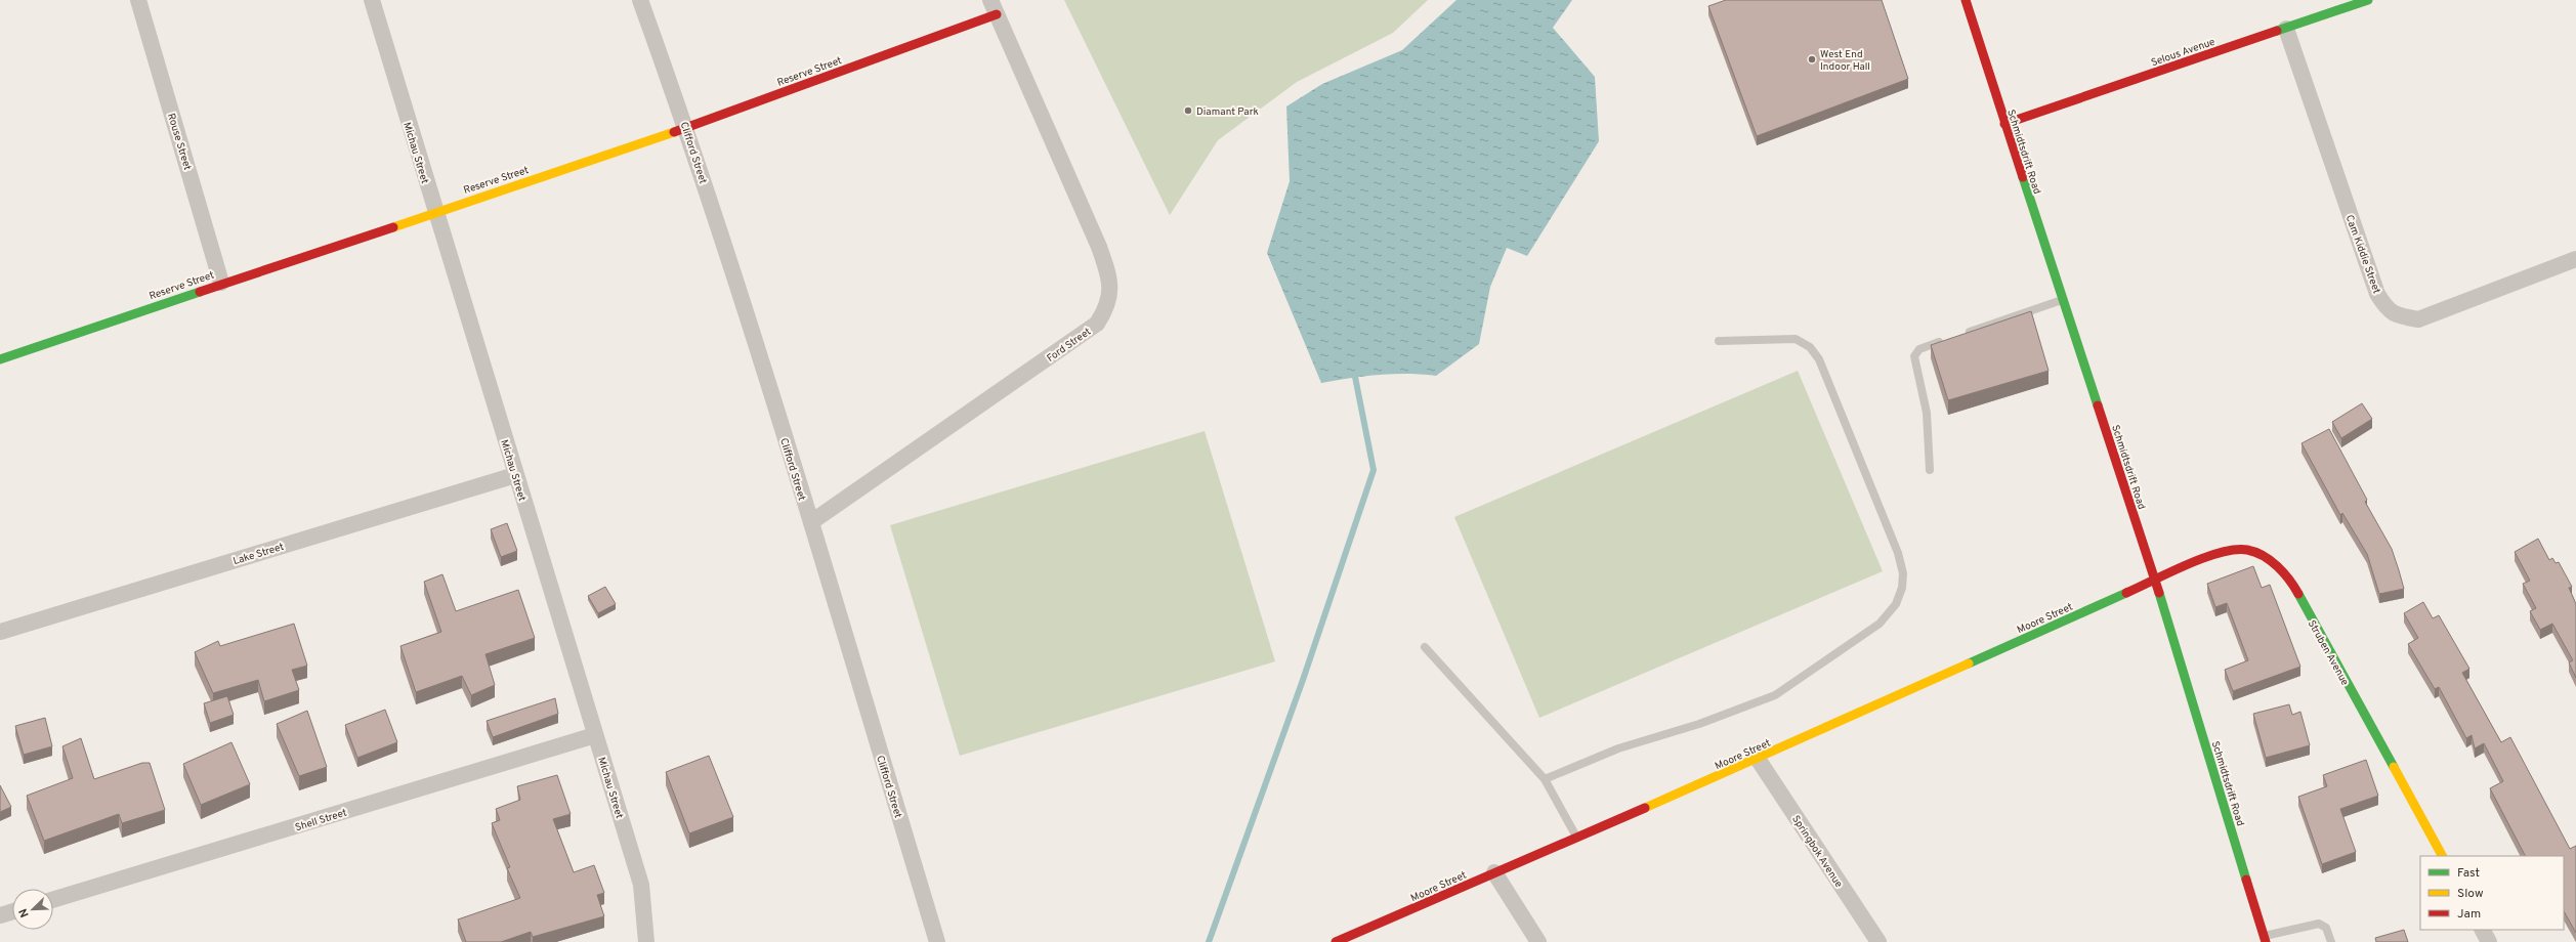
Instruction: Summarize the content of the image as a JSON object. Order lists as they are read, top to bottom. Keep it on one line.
{"streets":{"main road":["Selous Avenue","Reserve Street","Schmidtsdrift Road","Moore Street","Struben Avenue"],"street":["Rouse Street","Michau Street","Clifford Street","Cam Kiddie Street","Ford Street","Lake Street","Shell Street","Springbok Avenue"]},"crossings":[["Selous Avenue","Schmidtsdrift Road"],["Selous Avenue","Cam Kiddie Street"],["Reserve Street","Rouse Street"],["Reserve Street","Michau Street"],["Reserve Street","Clifford Street"],["Reserve Street","Ford Street"],["Schmidtsdrift Road","Moore Street"],["Schmidtsdrift Road","Struben Avenue"],["Michau Street","Lake Street"],["Michau Street","Shell Street"],["Clifford Street","Ford Street"],["Moore Street","Struben Avenue"],["Moore Street","Springbok Avenue"]],"places":["West End Indoor Hall","Diamant Park"],"legend":["Fast","Slow","Jam"],"north":"bottom left"}
